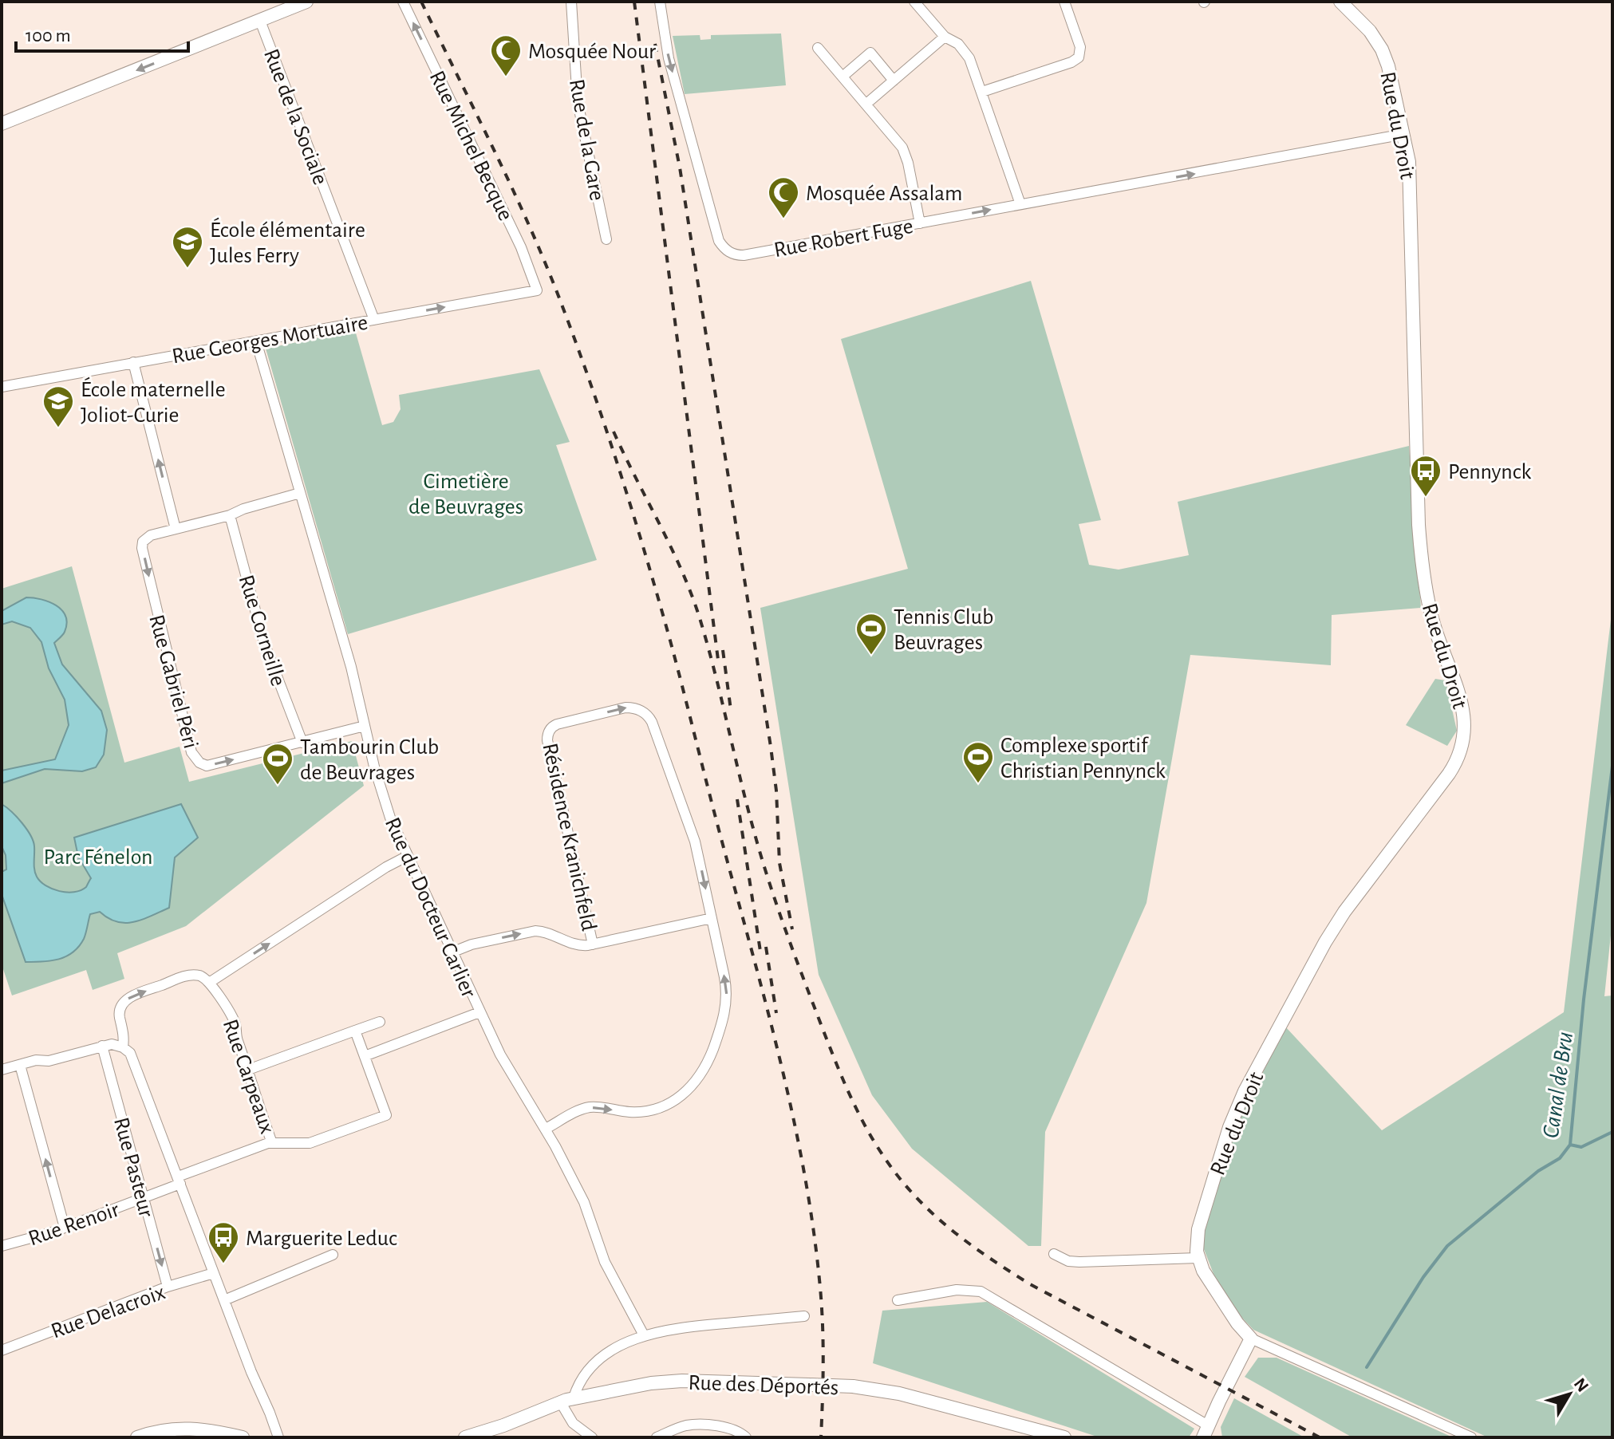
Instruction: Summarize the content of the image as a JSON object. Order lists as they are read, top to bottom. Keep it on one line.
{"streets":{"street":["Rue de la Sociale","Rue du Droit","Rue de la Gare","Rue Michel Becque","Rue Robert Fuge","Rue Georges Mortuaire","Rue Corneille","Rue Gabriel Péri","Résidence Kranichfeld","Rue du Docteur Carlier","Rue Carpeaux","Rue Pasteur","Rue Renoir","Rue Delacroix","Rue des Déportés"]},"crossings":[["Rue de la Sociale","Rue Georges Mortuaire"],["Rue du Droit","Rue Robert Fuge"],["Rue Michel Becque","Rue Georges Mortuaire"],["Rue Georges Mortuaire","Rue du Docteur Carlier"],["Rue Corneille","Rue Gabriel Péri"],["Rue Gabriel Péri","Rue du Docteur Carlier"],["Rue Carpeaux","Rue Renoir"],["Rue Pasteur","Rue Renoir"],["Rue Pasteur","Rue Delacroix"]],"one_way":["Rue Michel Becque"],"water":["Canal de Bru"],"parks":["Cimetière de Beuvrages","Parc Fénelon"],"places":{"mosque":["Mosquée Nour","Mosquée Assalam"],"school or university":["École élémentaire Jules Ferry","École maternelle Joliot-Curie"],"bus stop":["Pennynck","Marguerite Leduc"],"sports":["Tennis Club Beuvrages","Complexe sportif Christian Pennynck","Tambourin Club de Beuvrages"]},"scale_bar":"100 m","north":"top right"}
